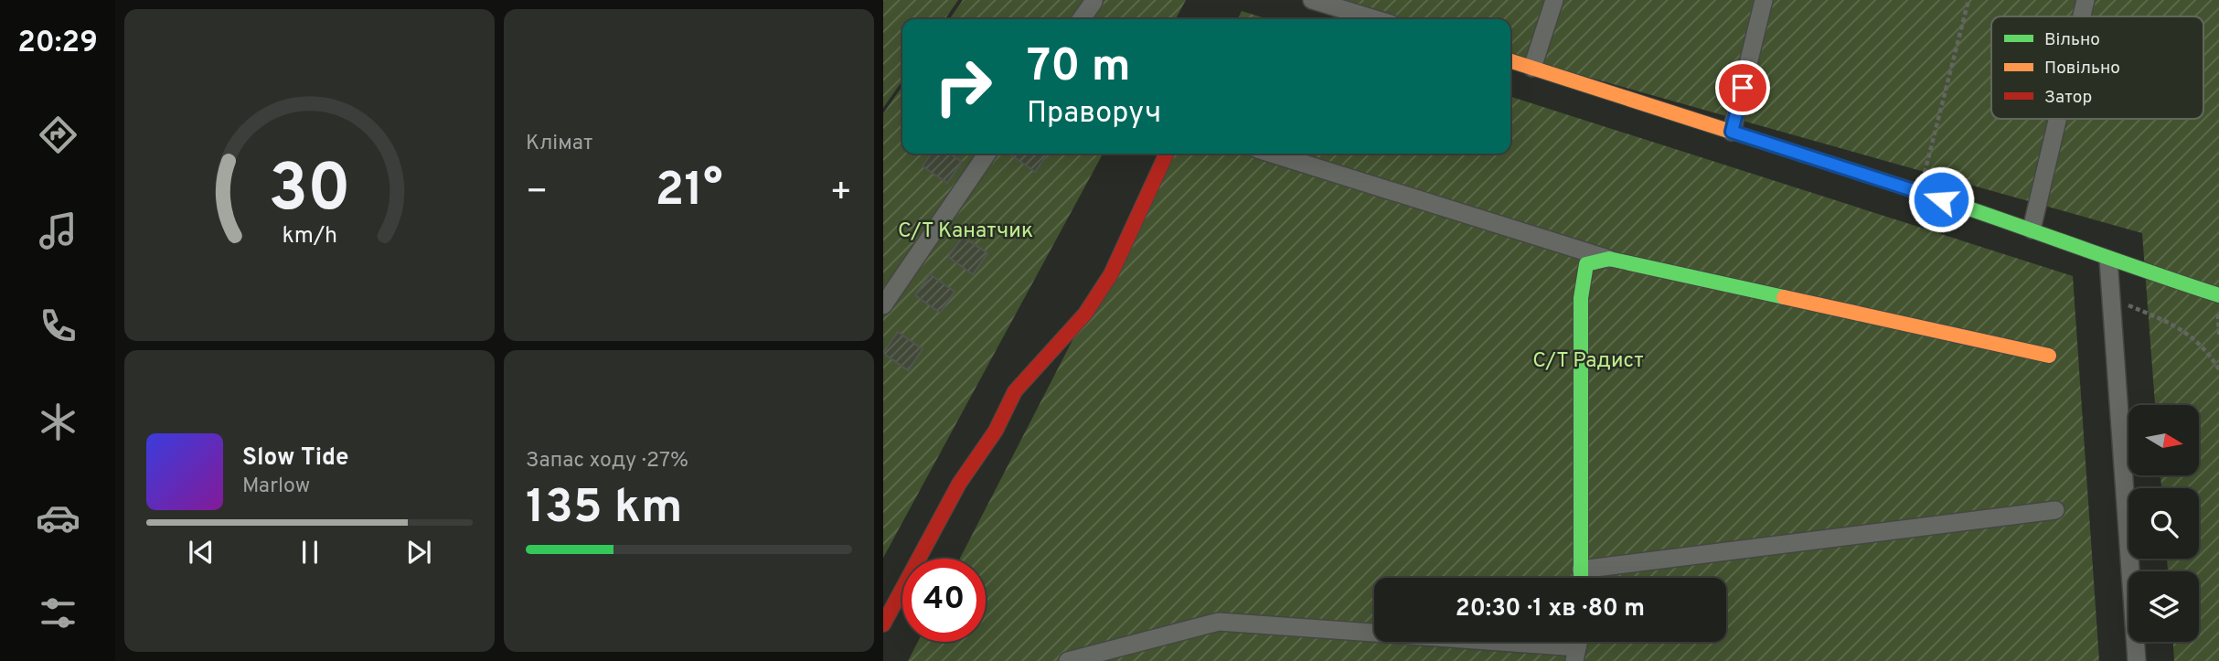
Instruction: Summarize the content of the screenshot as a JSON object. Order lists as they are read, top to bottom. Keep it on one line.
{"parks":["С/Т Канатчик","С/Т Радист"],"legend":["Вільно","Повільно","Затор"],"north":"right","page":{"tabs":"20:29","tile":["Клімат",["Запас ходу · 27%","135 km"]],"turn":["70 m","Праворуч"],"heat":["−","21°","+"],"song":["Slow Tide","Marlow"],"limit":"40","trip":"20:30 · 1 хв · 80 m","gauge":["30","km/h"]}}
